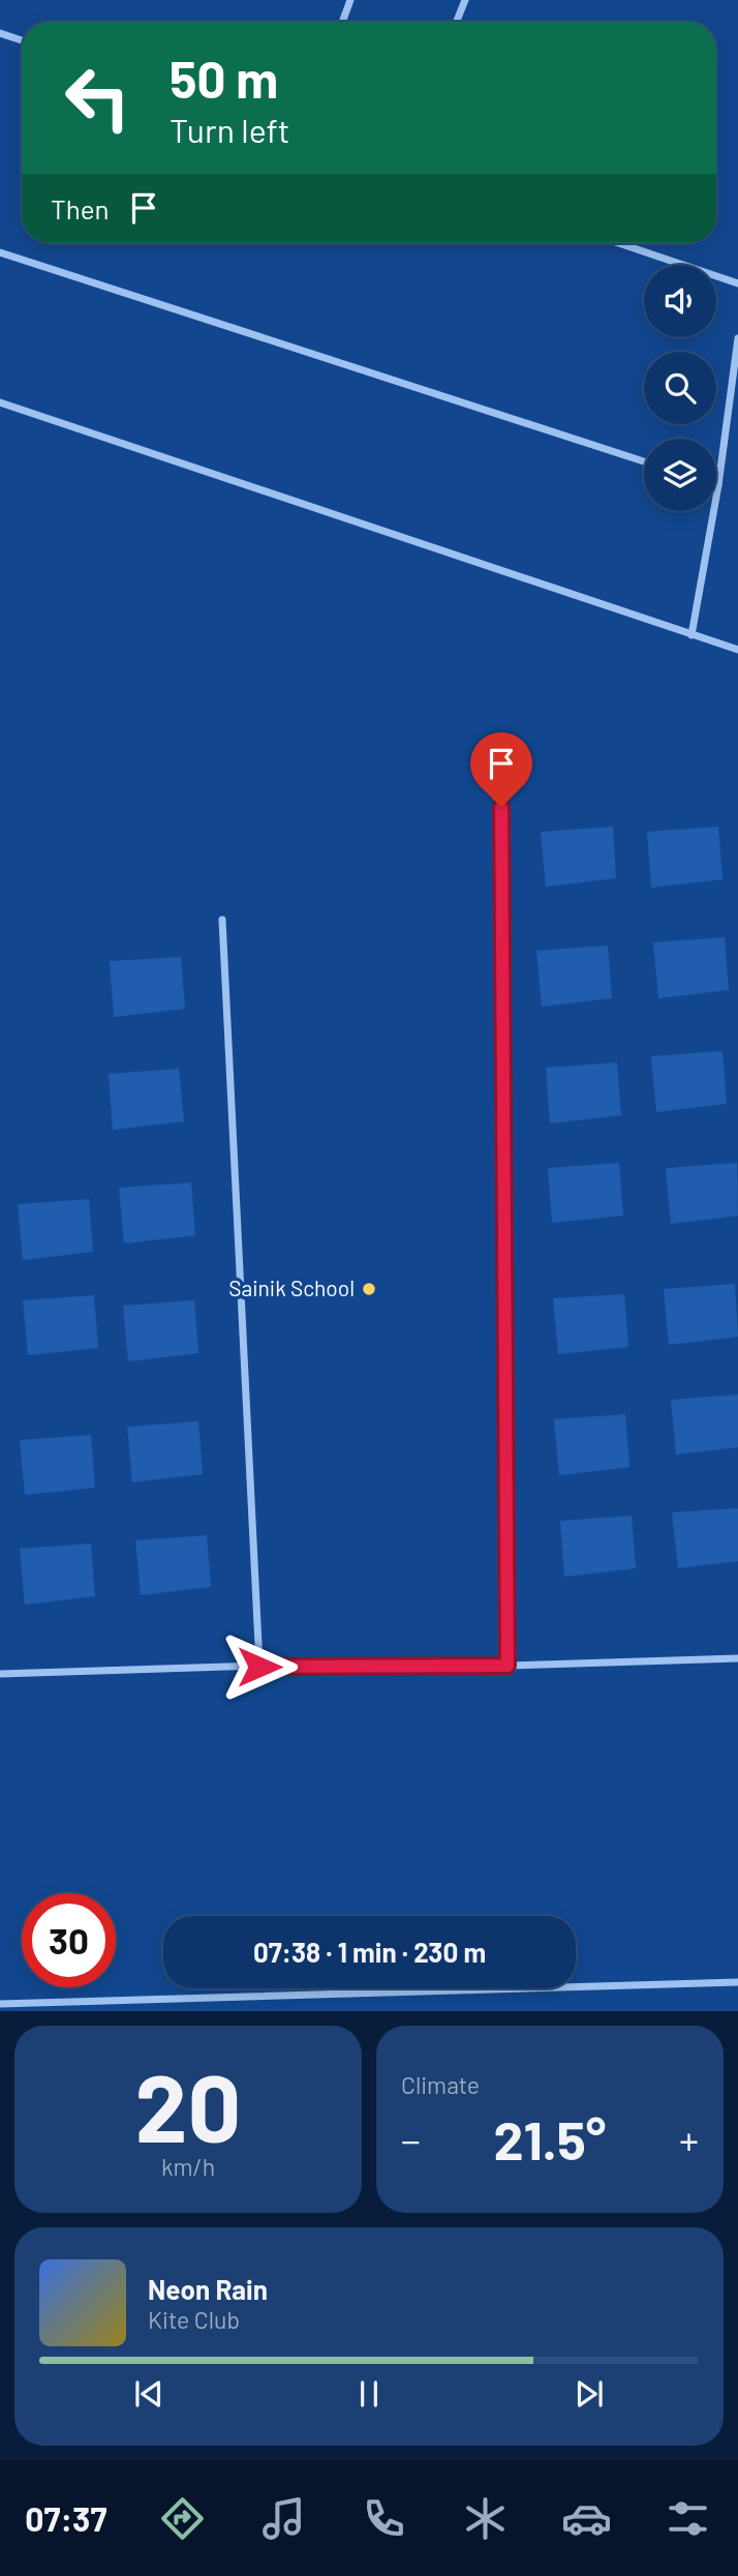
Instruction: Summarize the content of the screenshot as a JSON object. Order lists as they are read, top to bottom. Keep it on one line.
{"places":["Sainik School"],"page":{"turn":["50 m","Turn left"],"then":"Then","limit":"30","trip":"07:38 · 1 min · 230 m","tile":[["20","km/h"],"Climate"],"heat":["−","21.5°","+"],"song":["Neon Rain","Kite Club"],"tabs":"07:37"}}
